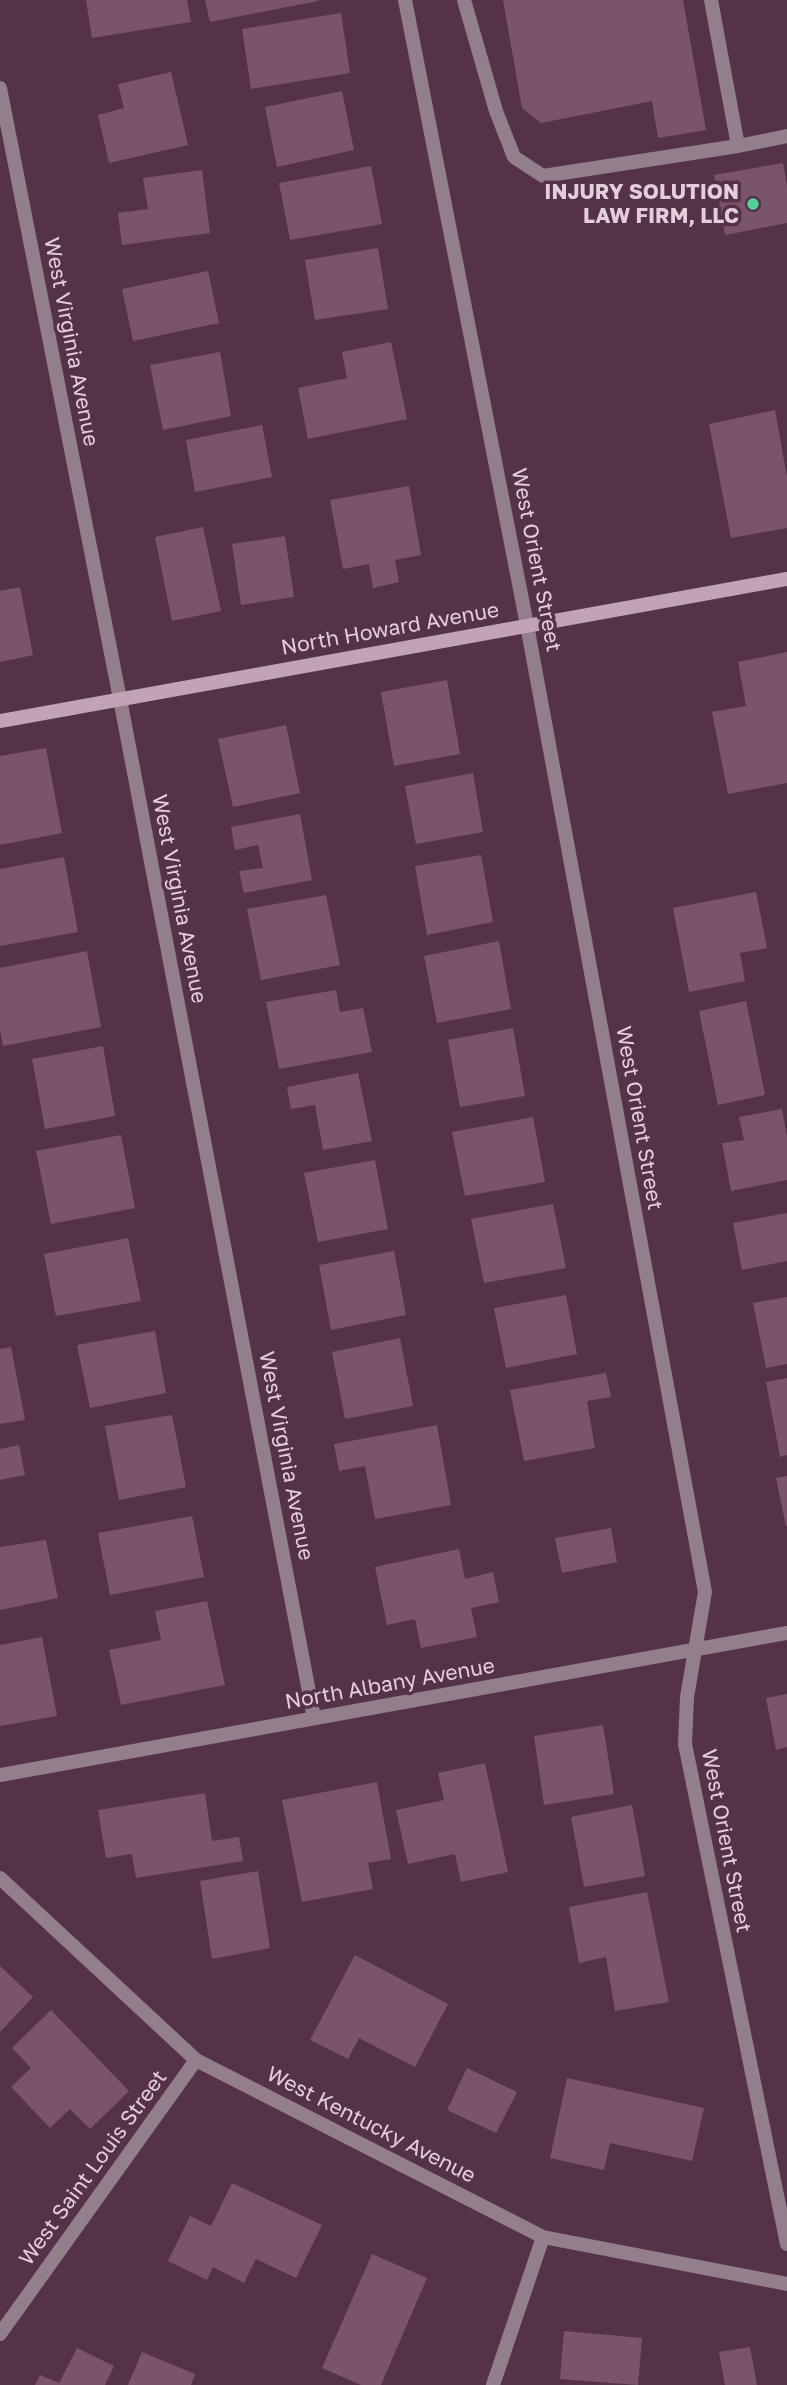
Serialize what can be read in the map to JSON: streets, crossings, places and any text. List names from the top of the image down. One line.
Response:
{"streets":{"street":["West Virginia Avenue","West Orient Street","North Howard Avenue","North Albany Avenue","West Kentucky Avenue","West Saint Louis Street"]},"crossings":[["West Virginia Avenue","North Howard Avenue"],["West Virginia Avenue","North Albany Avenue"],["West Orient Street","North Howard Avenue"],["West Orient Street","North Albany Avenue"],["West Kentucky Avenue","West Saint Louis Street"]],"places":["INJURY SOLUTION LAW FIRM, LLC"]}
